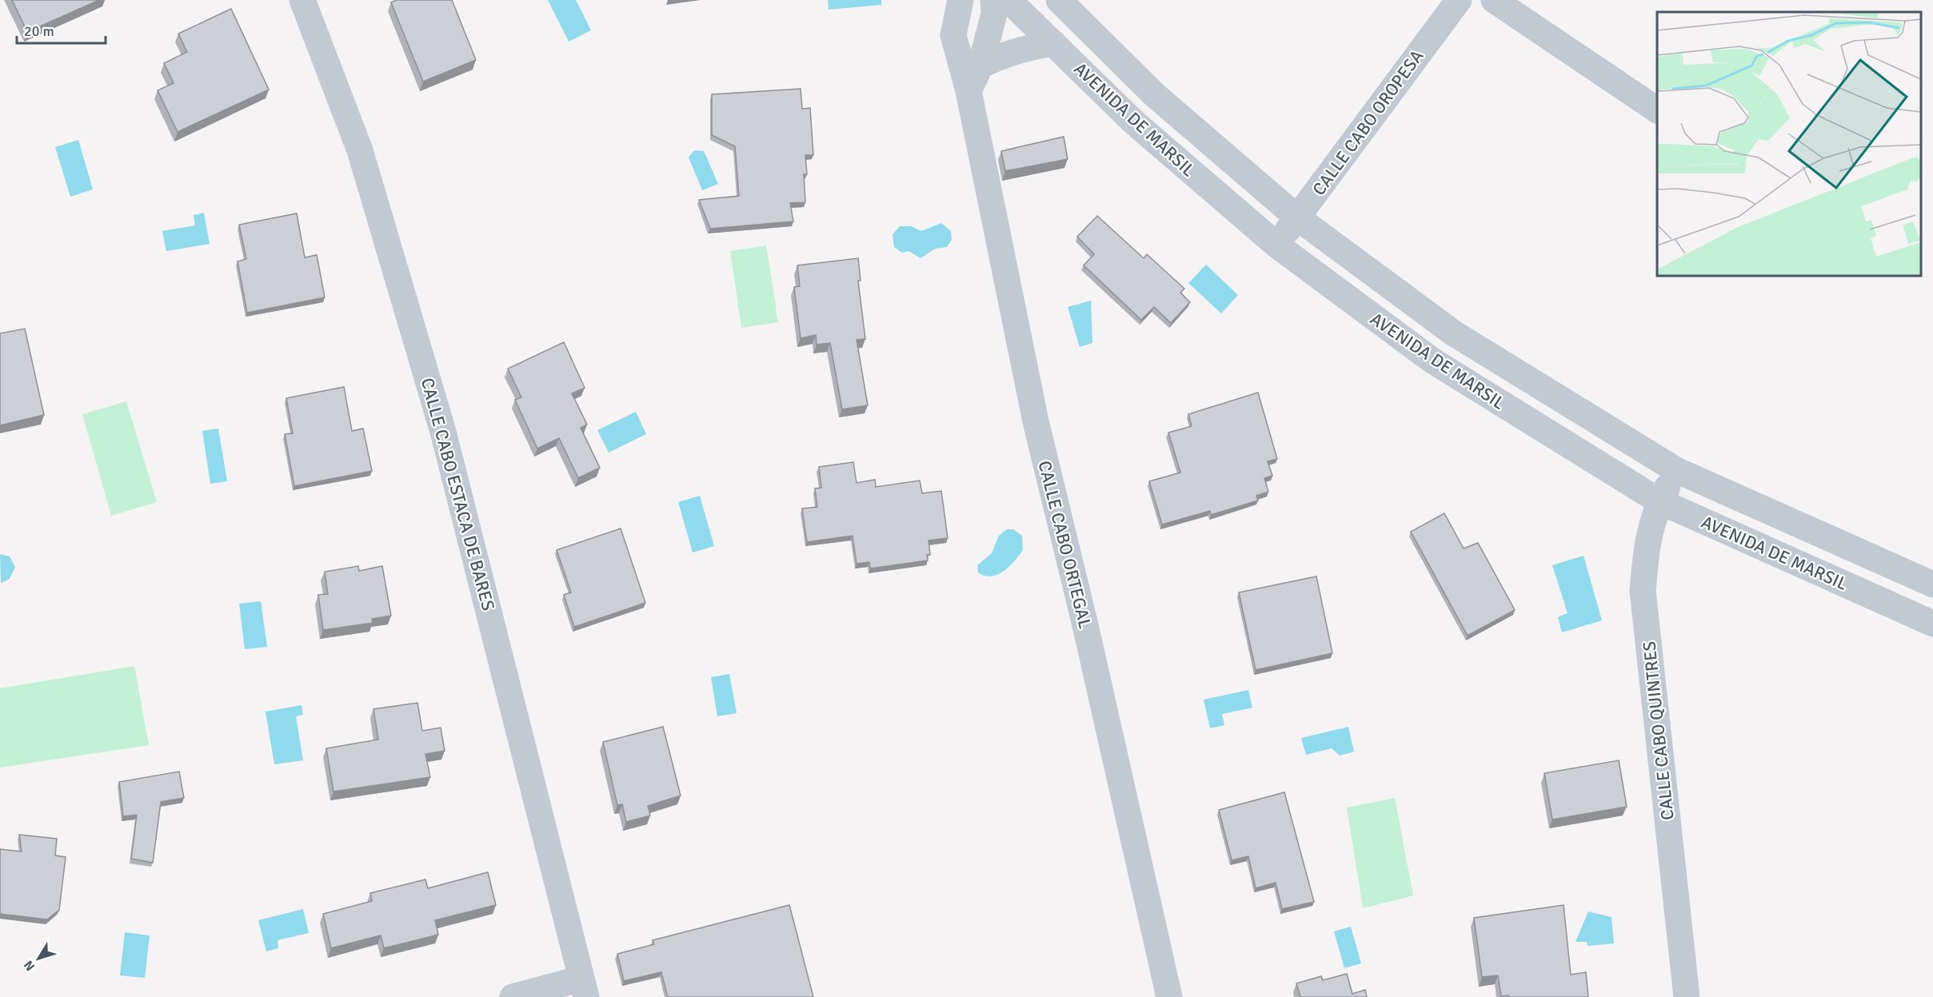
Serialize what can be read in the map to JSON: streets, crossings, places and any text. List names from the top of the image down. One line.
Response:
{"streets":{"street":["AVENIDA DE MARSIL","CALLE CABO OROPESA","CALLE CABO ESTACA DE BARES","CALLE CABO ORTEGAL","CALLE CABO QUINTRES"]},"crossings":[["AVENIDA DE MARSIL","CALLE CABO OROPESA"],["AVENIDA DE MARSIL","CALLE CABO QUINTRES"]],"scale_bar":"20 m","north":"bottom left"}
